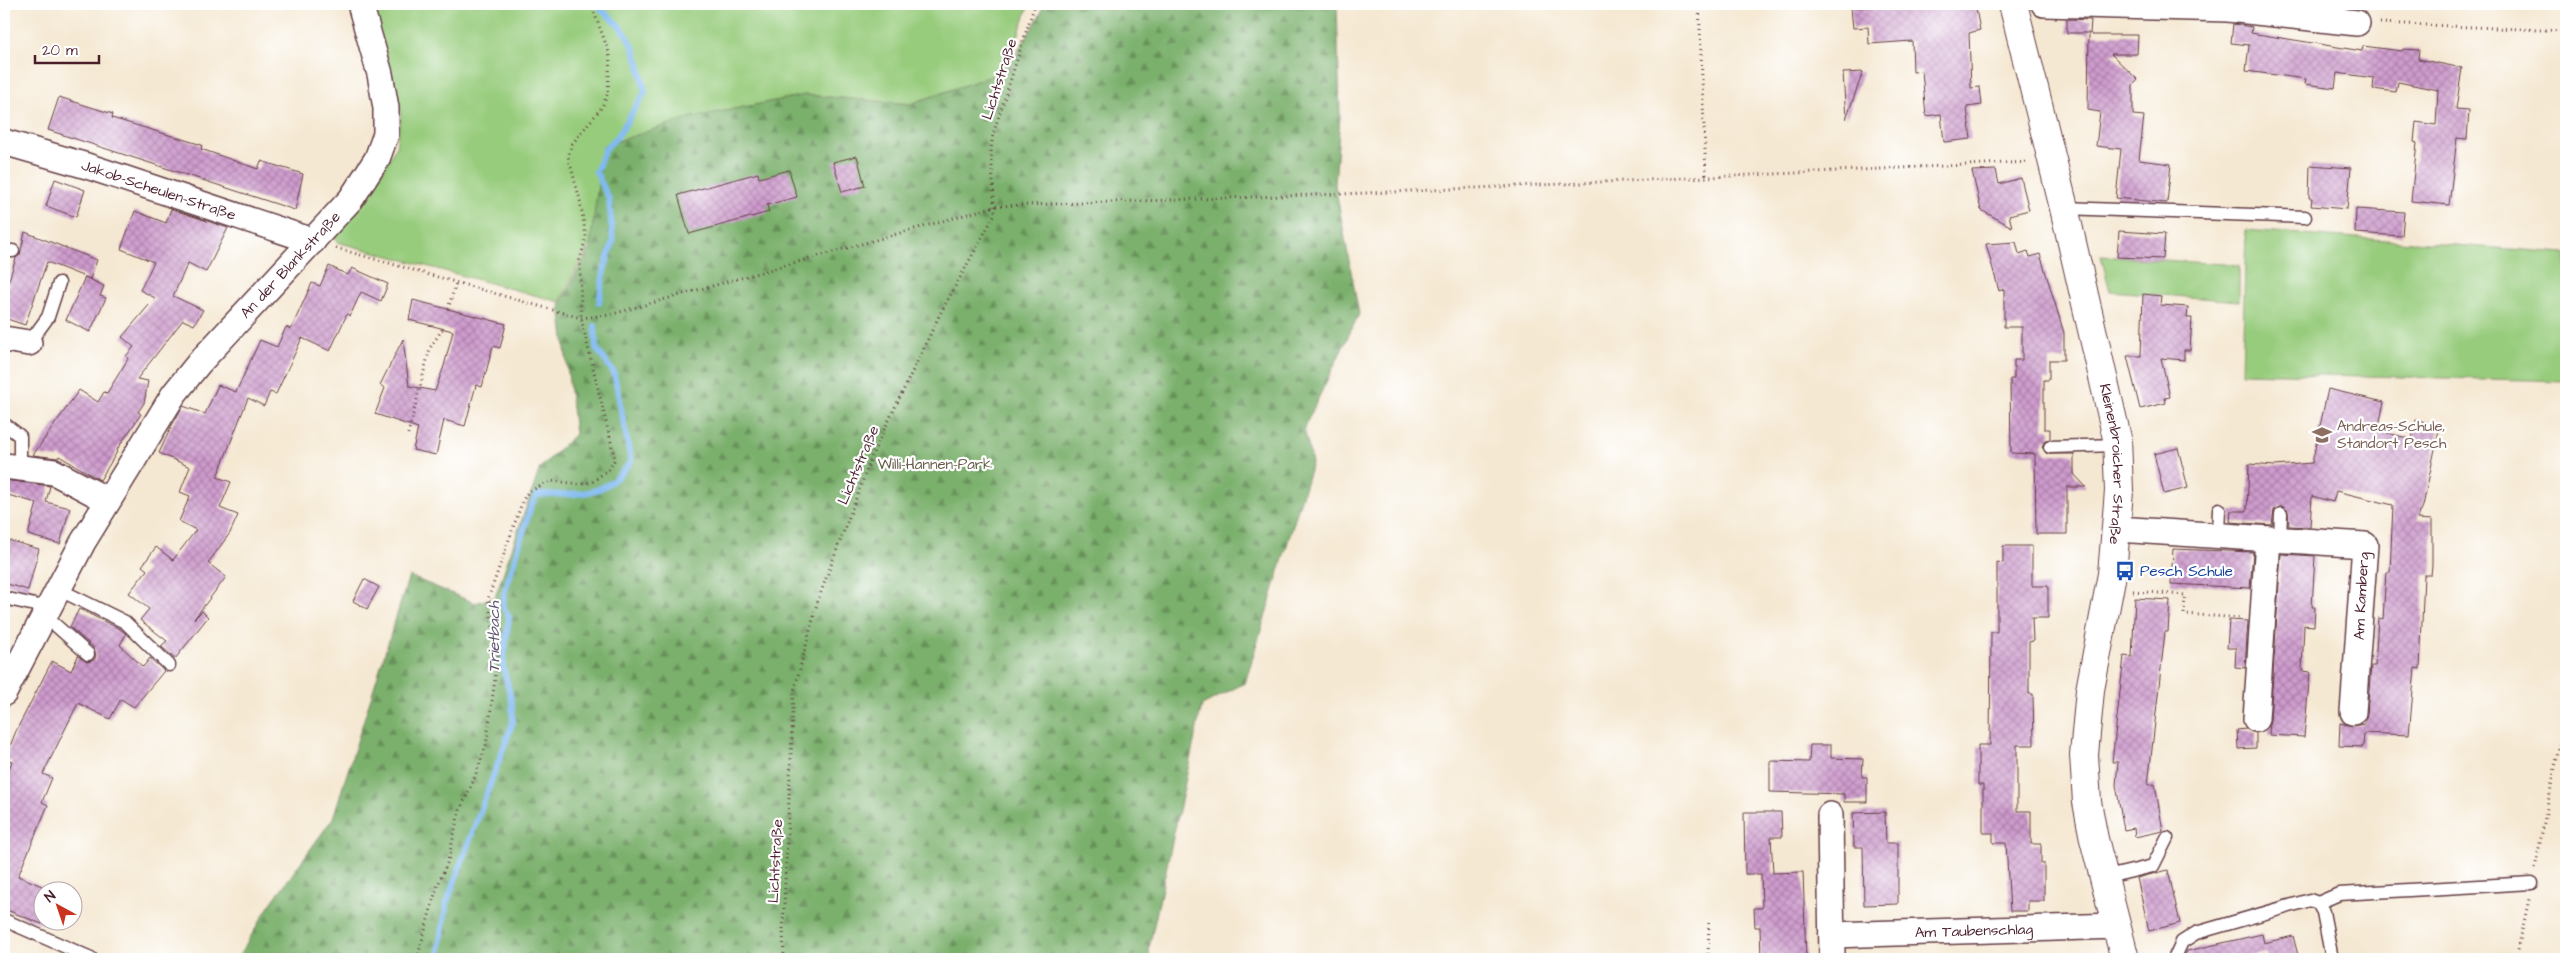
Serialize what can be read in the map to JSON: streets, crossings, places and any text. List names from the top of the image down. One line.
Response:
{"streets":{"street":["Jakob-Scheulen-Straße","An der Blankstraße","Kleinenbroicher Straße","Am Kamberg","Am Taubenschlag"],"path":["Lichtstraße"]},"crossings":[["Jakob-Scheulen-Straße","An der Blankstraße"],["Kleinenbroicher Straße","Am Kamberg"],["Kleinenbroicher Straße","Am Taubenschlag"]],"water":["Trietbach"],"parks":["Willi-Hannen-Park"],"places":{"school or university":["Andreas-Schule, Standort Pesch"],"bus stop":["Pesch Schule"]},"scale_bar":"20 m","north":"top left"}
